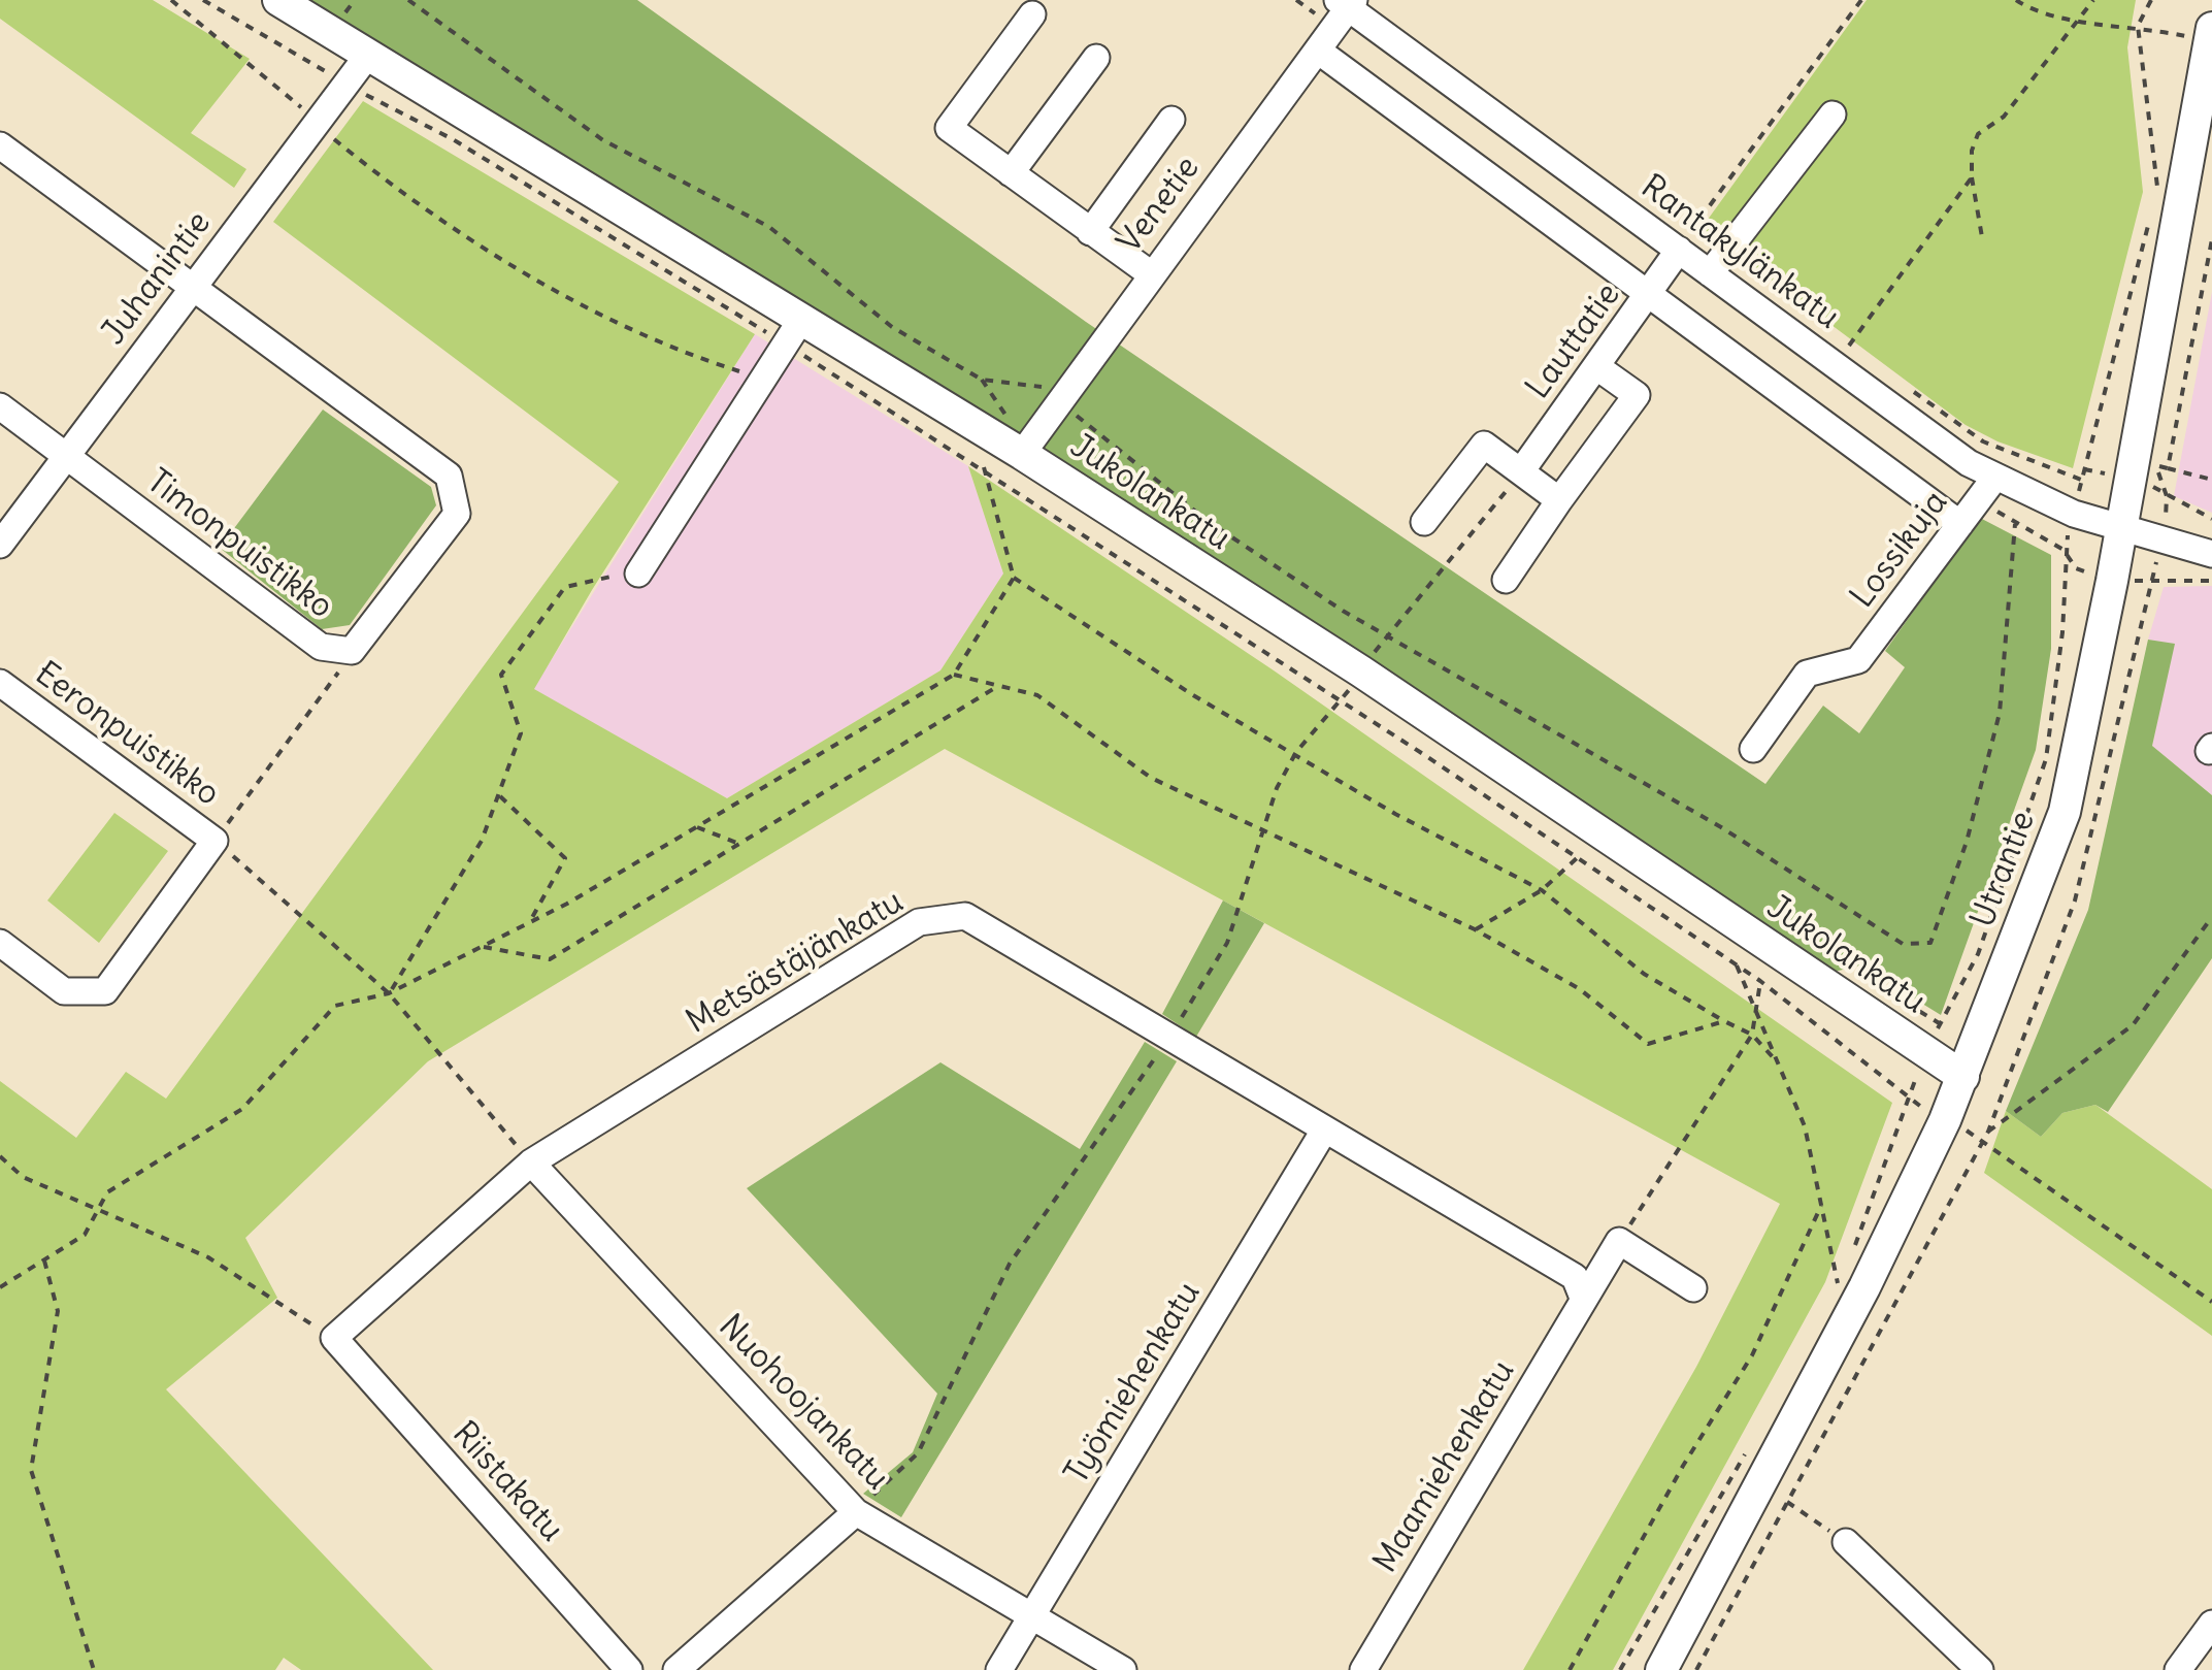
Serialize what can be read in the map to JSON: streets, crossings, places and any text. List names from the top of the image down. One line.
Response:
{"streets":{"main road":["Jukolankatu","Utrantie"],"street":["Venetie","Rantakylänkatu","Juhanintie","Lauttatie","Timonpuistikko","Lossikuja","Eeronpuistikko","Metsästäjänkatu","Työmiehenkatu","Nuohoojankatu","Maamiehenkatu","Riistakatu"]},"crossings":[["Venetie","Rantakylänkatu"],["Venetie","Jukolankatu"],["Rantakylänkatu","Lauttatie"],["Rantakylänkatu","Lossikuja"],["Rantakylänkatu","Utrantie"],["Juhanintie","Jukolankatu"],["Juhanintie","Timonpuistikko"],["Jukolankatu","Utrantie"],["Metsästäjänkatu","Työmiehenkatu"],["Metsästäjänkatu","Nuohoojankatu"],["Metsästäjänkatu","Maamiehenkatu"],["Metsästäjänkatu","Riistakatu"],["Työmiehenkatu","Nuohoojankatu"]]}
